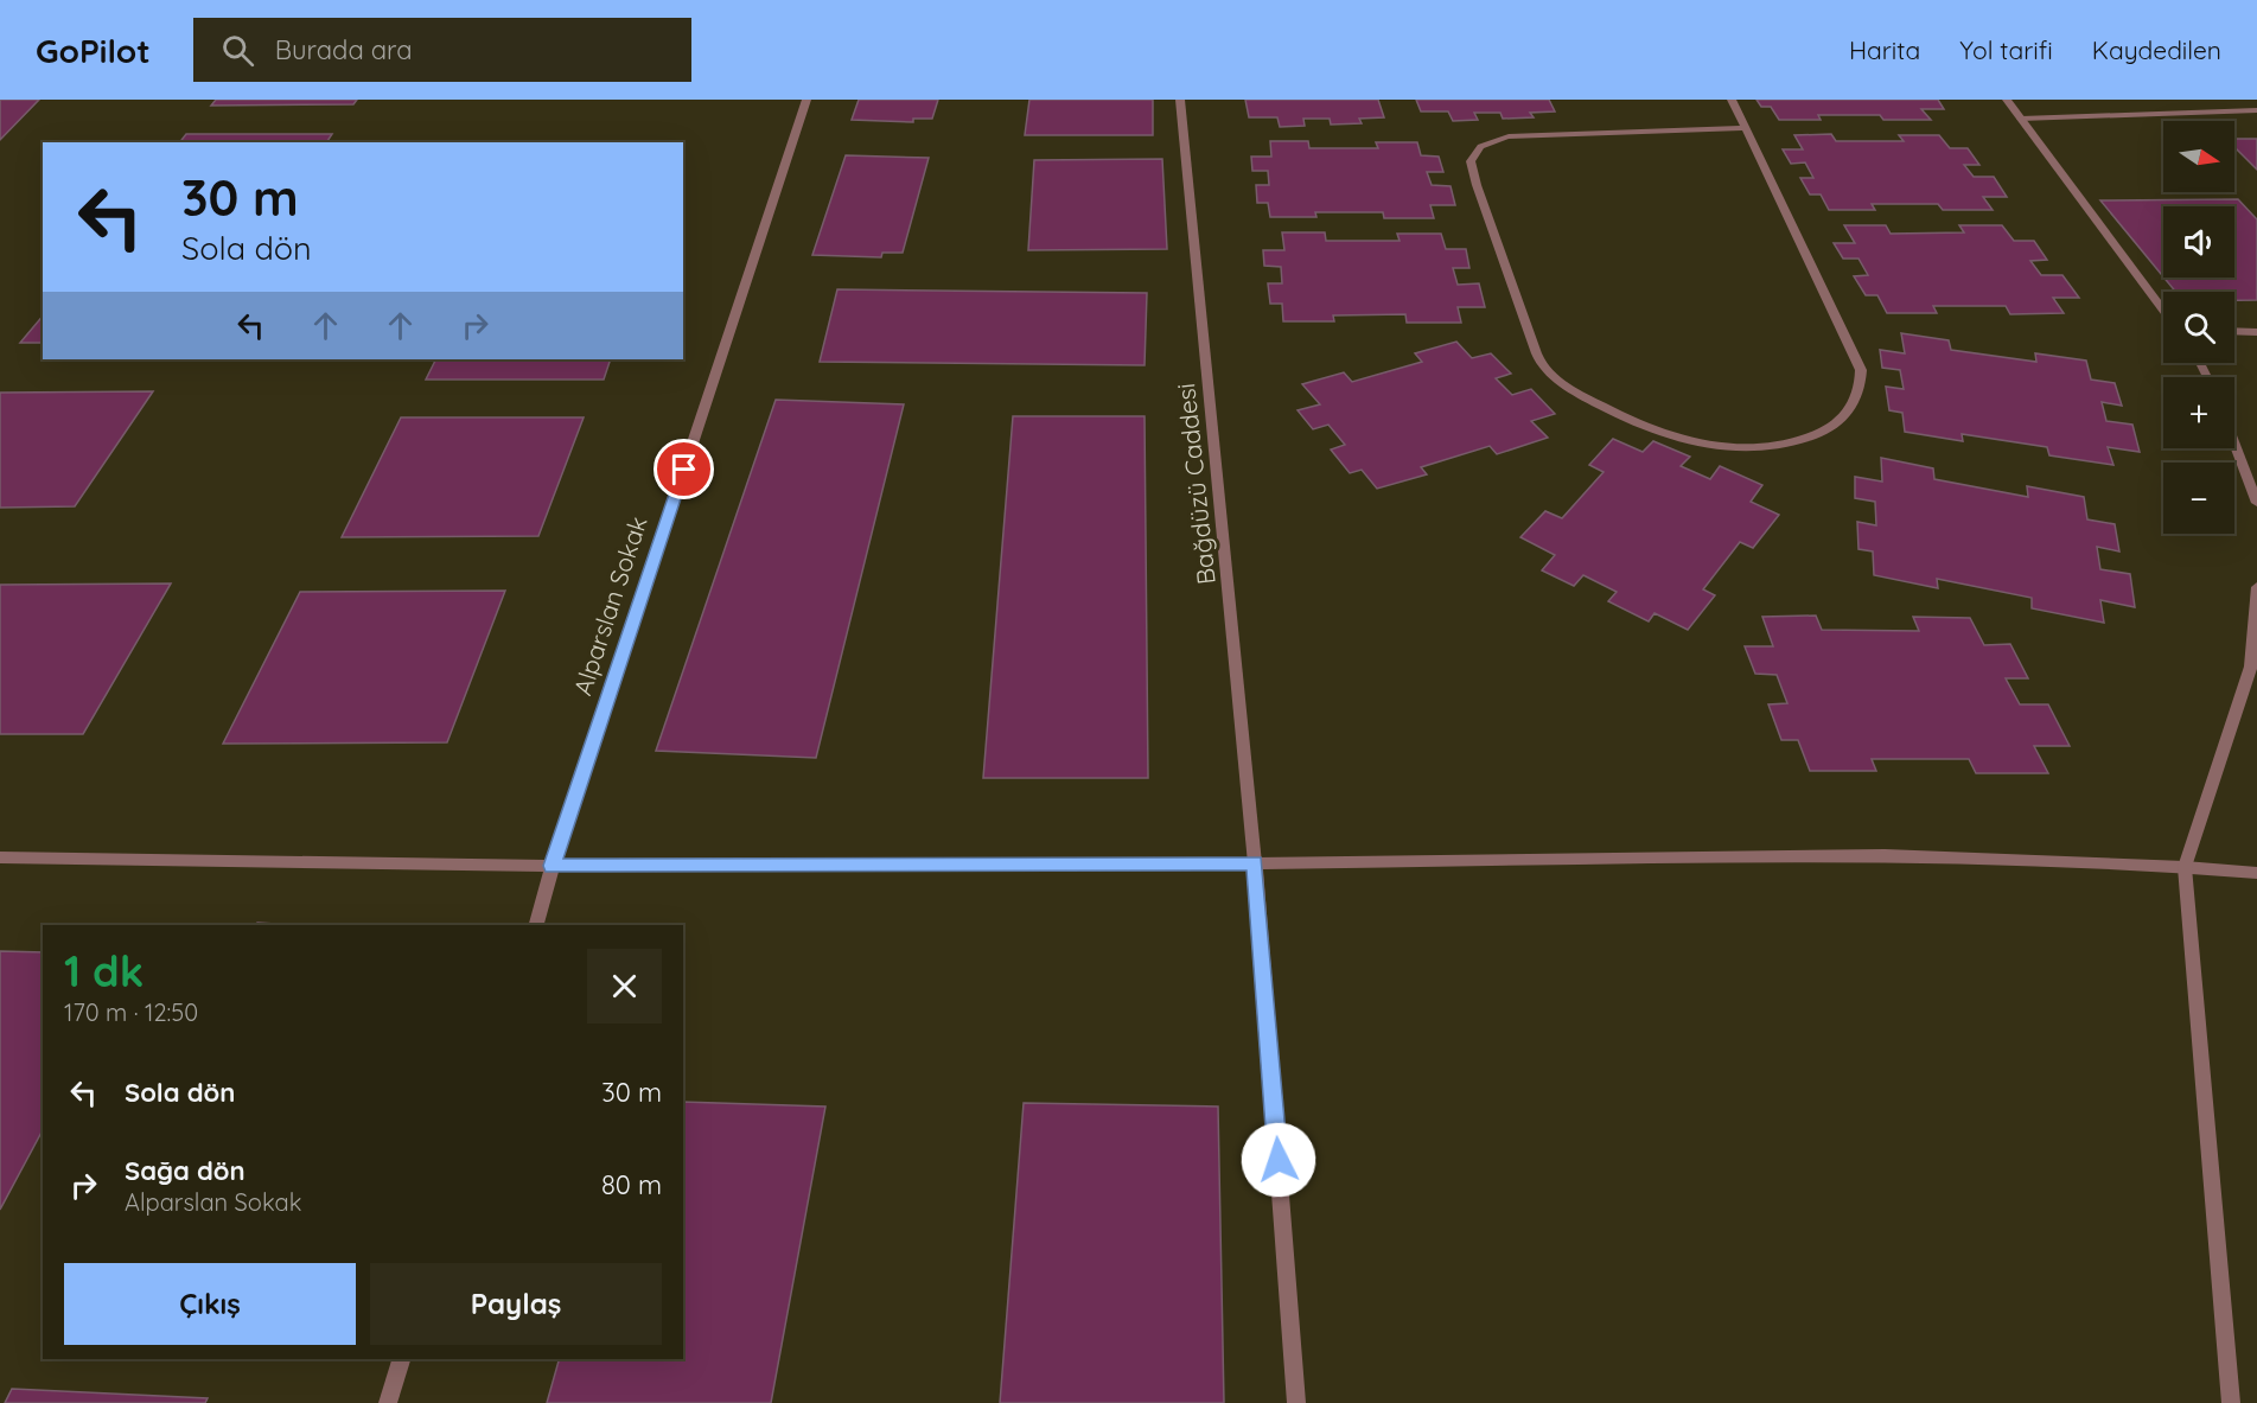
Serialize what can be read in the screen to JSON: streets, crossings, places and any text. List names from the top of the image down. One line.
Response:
{"streets":{"street":["Bağdüzü Caddesi","Alparslan Sokak"]},"north":"right","page":{"header":"GoPilot","search":"Burada ara","nav":["Harita","Yol tarifi","Kaydedilen"],"map_buttons":["+","−"],"turn":["30 m","Sola dön"],"heading":["1 dk","170 m · 12:50"],"list":[{"name":"Sola dön","value":"30 m"},{"name":"Sağa dön","note":"Alparslan Sokak","value":"80 m"}],"buttons":["Çıkış","Paylaş"]}}
